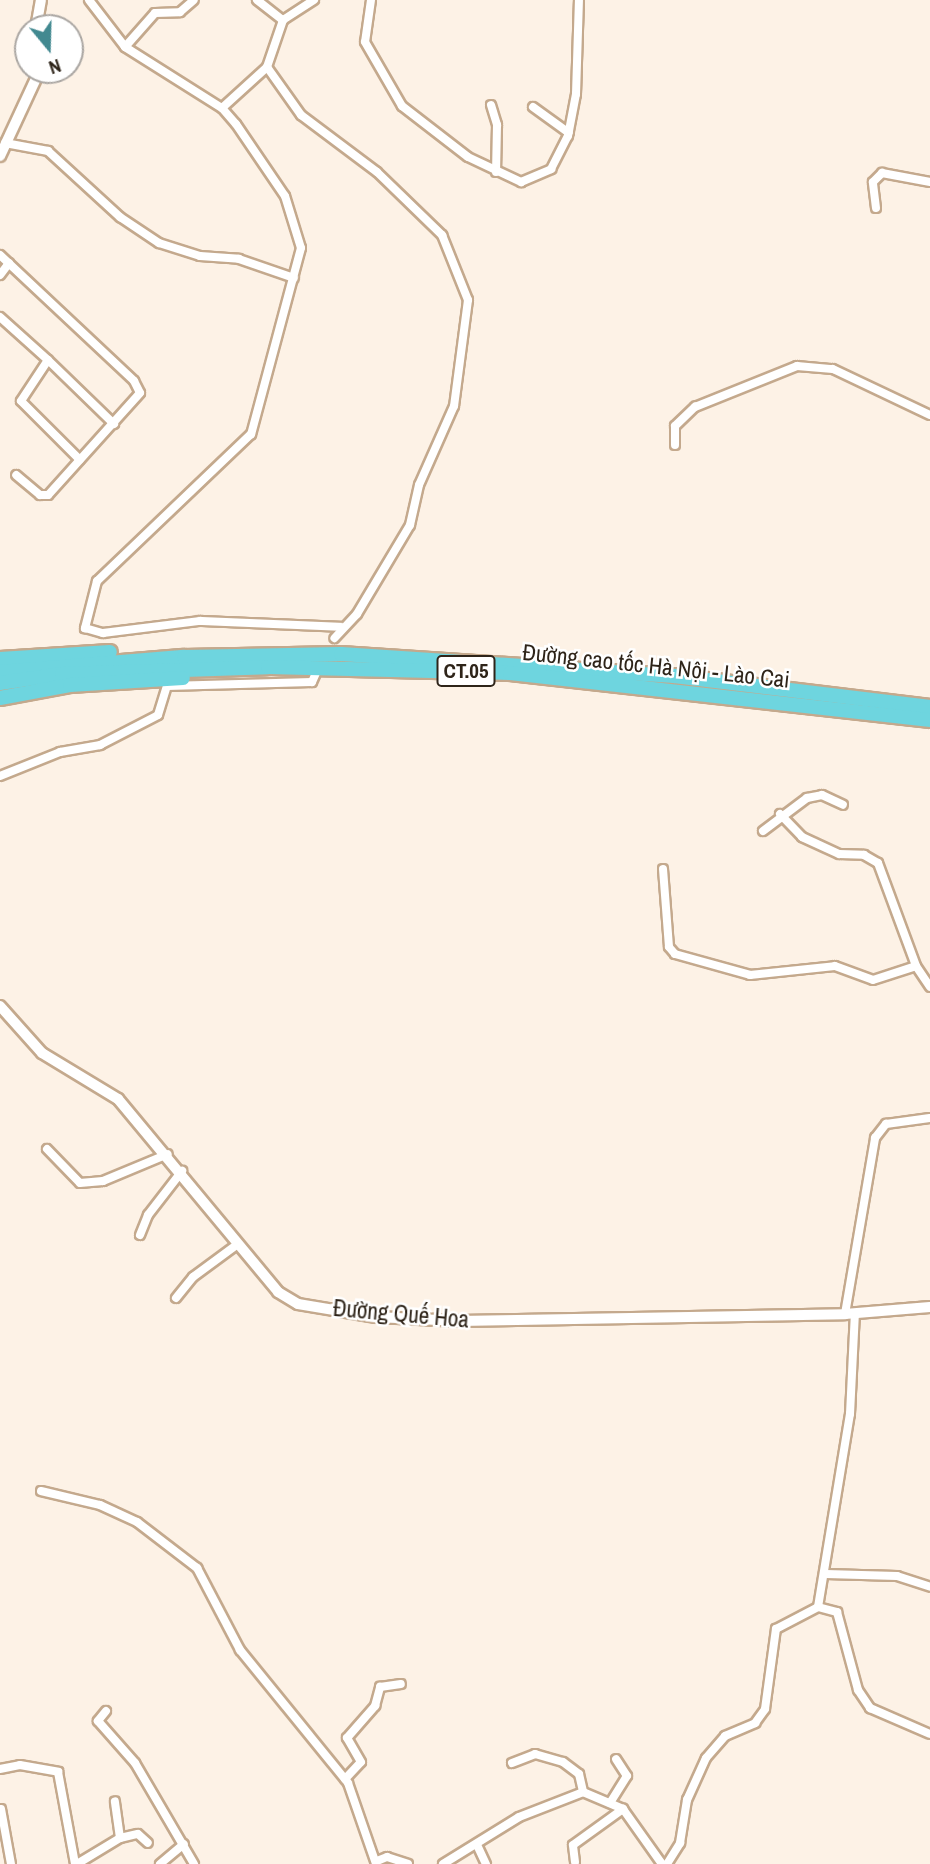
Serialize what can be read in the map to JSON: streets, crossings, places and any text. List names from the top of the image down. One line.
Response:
{"streets":{"highway":["Đường cao tốc Hà Nội - Lào Cai","CT.05"],"street":["Đường Quế Hoa"]},"north":"bottom"}
